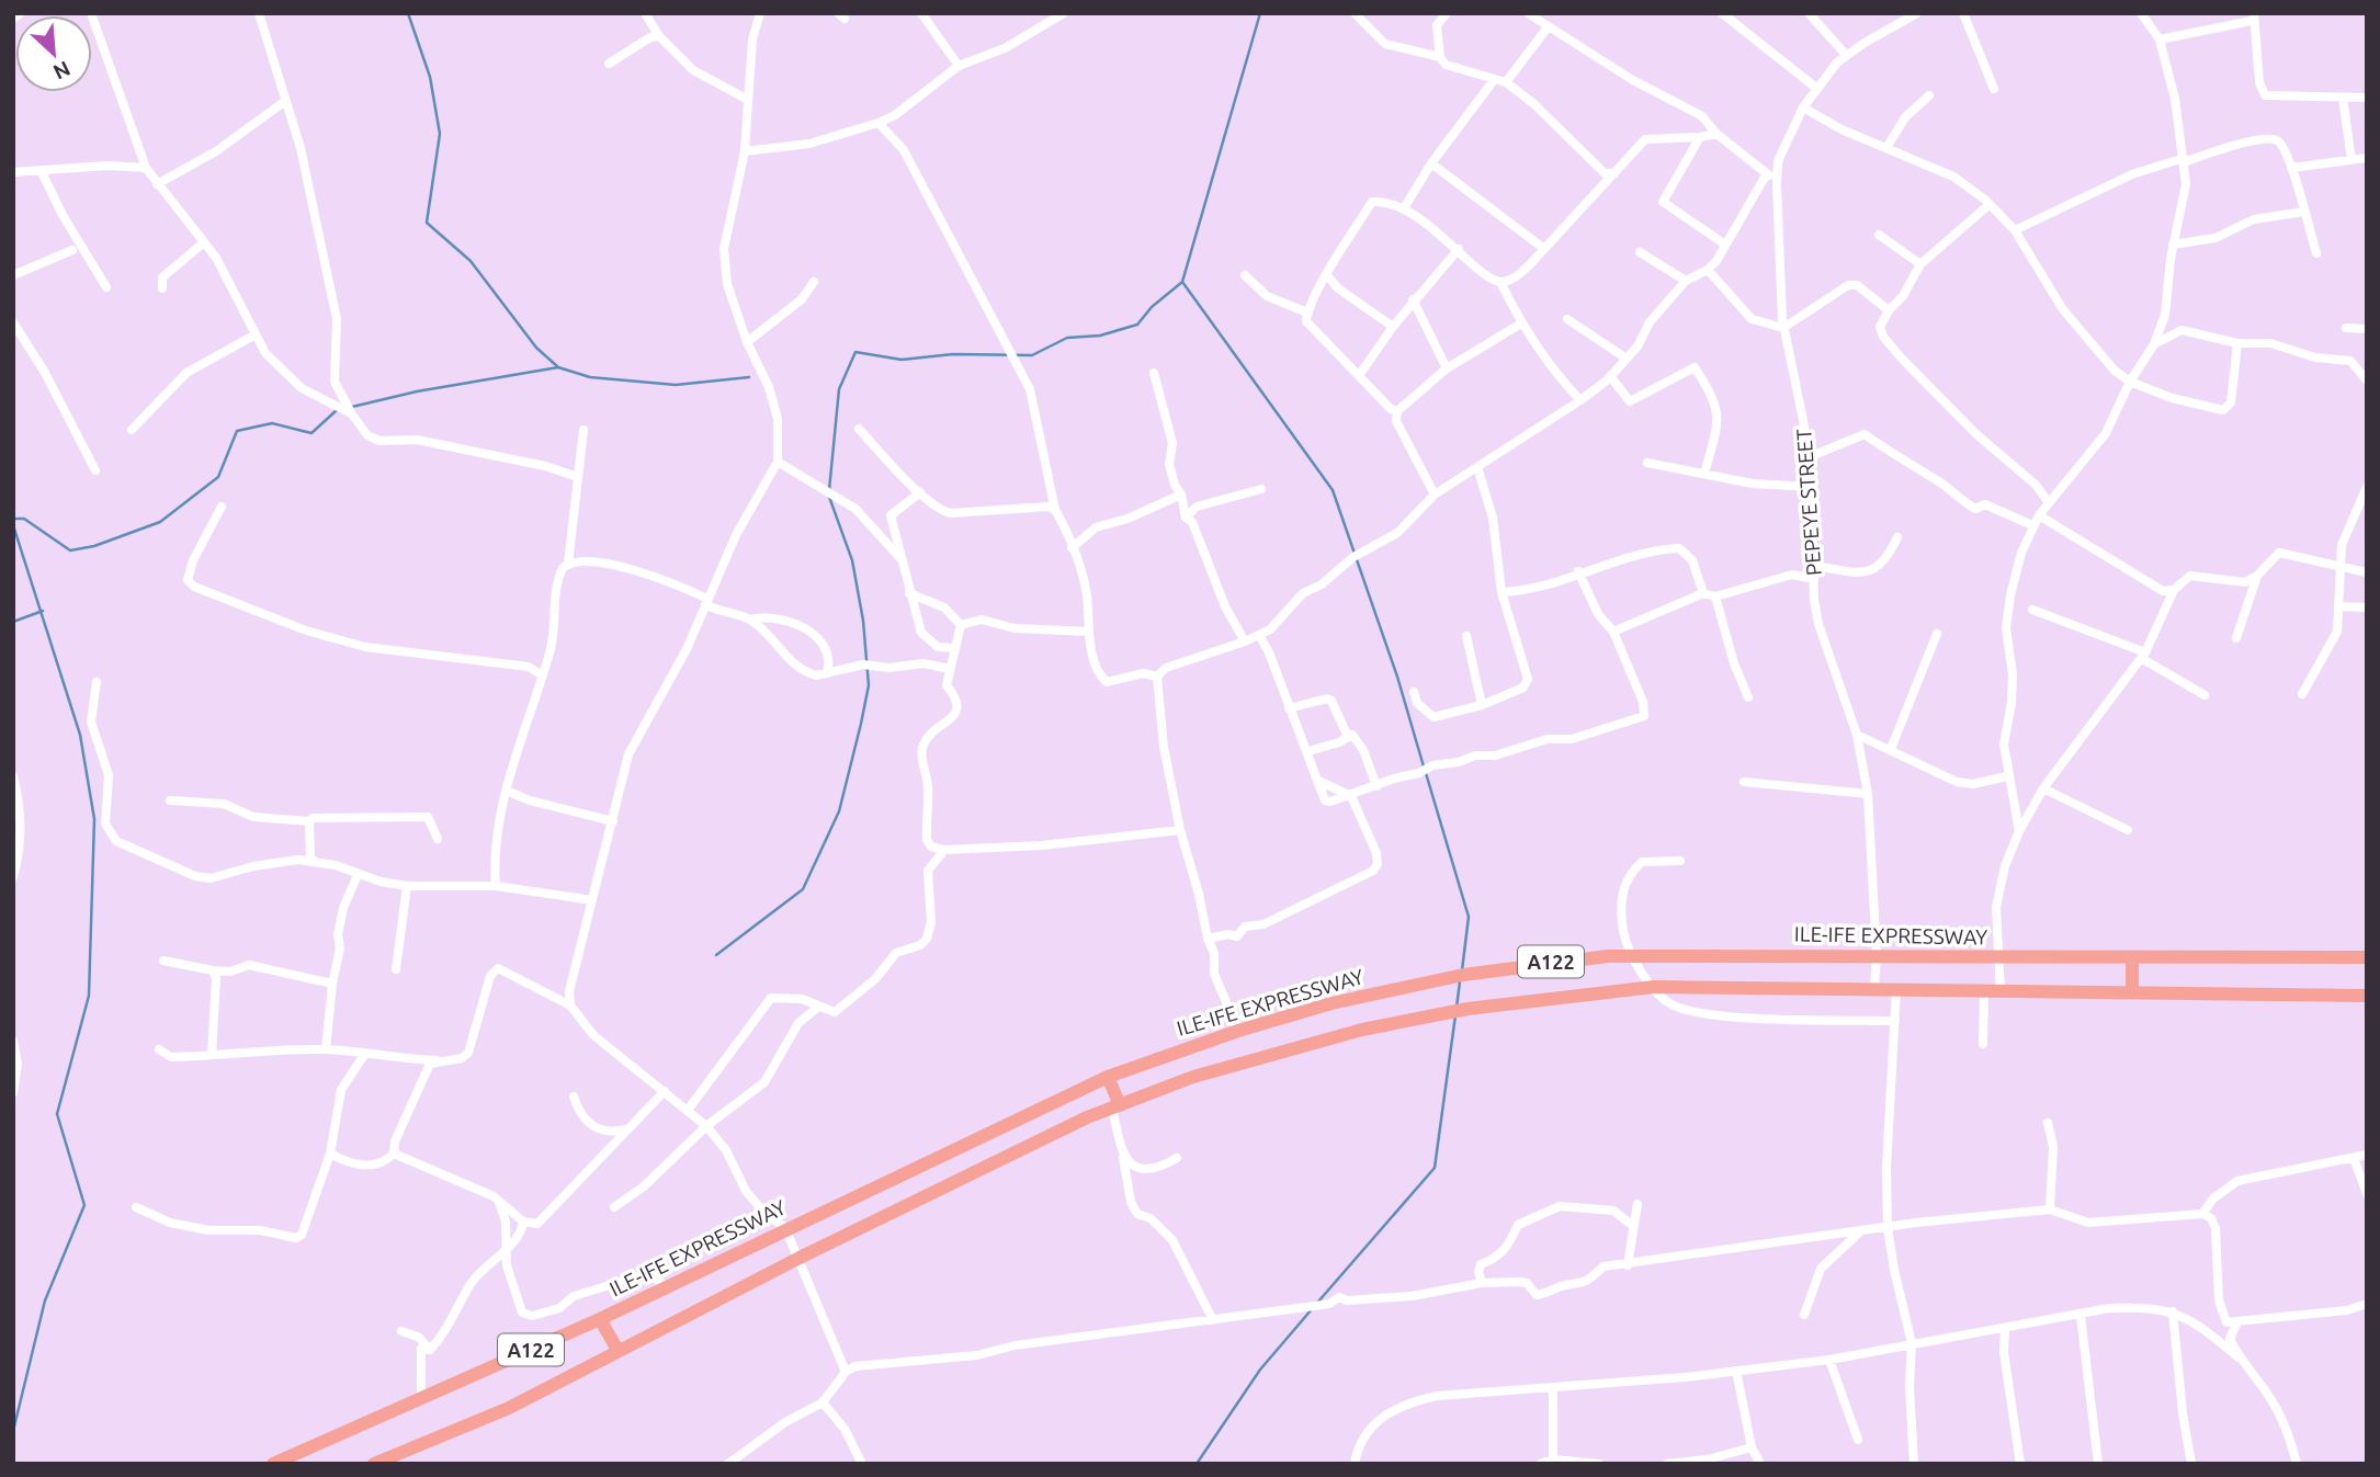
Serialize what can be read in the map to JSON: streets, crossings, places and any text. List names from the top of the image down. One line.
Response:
{"streets":{"highway":["ILE-IFE EXPRESSWAY","A122"],"street":["PEPEYE STREET"]},"crossings":[["PEPEYE STREET","ILE-IFE EXPRESSWAY"],["PEPEYE STREET","A122"]],"north":"bottom right"}
